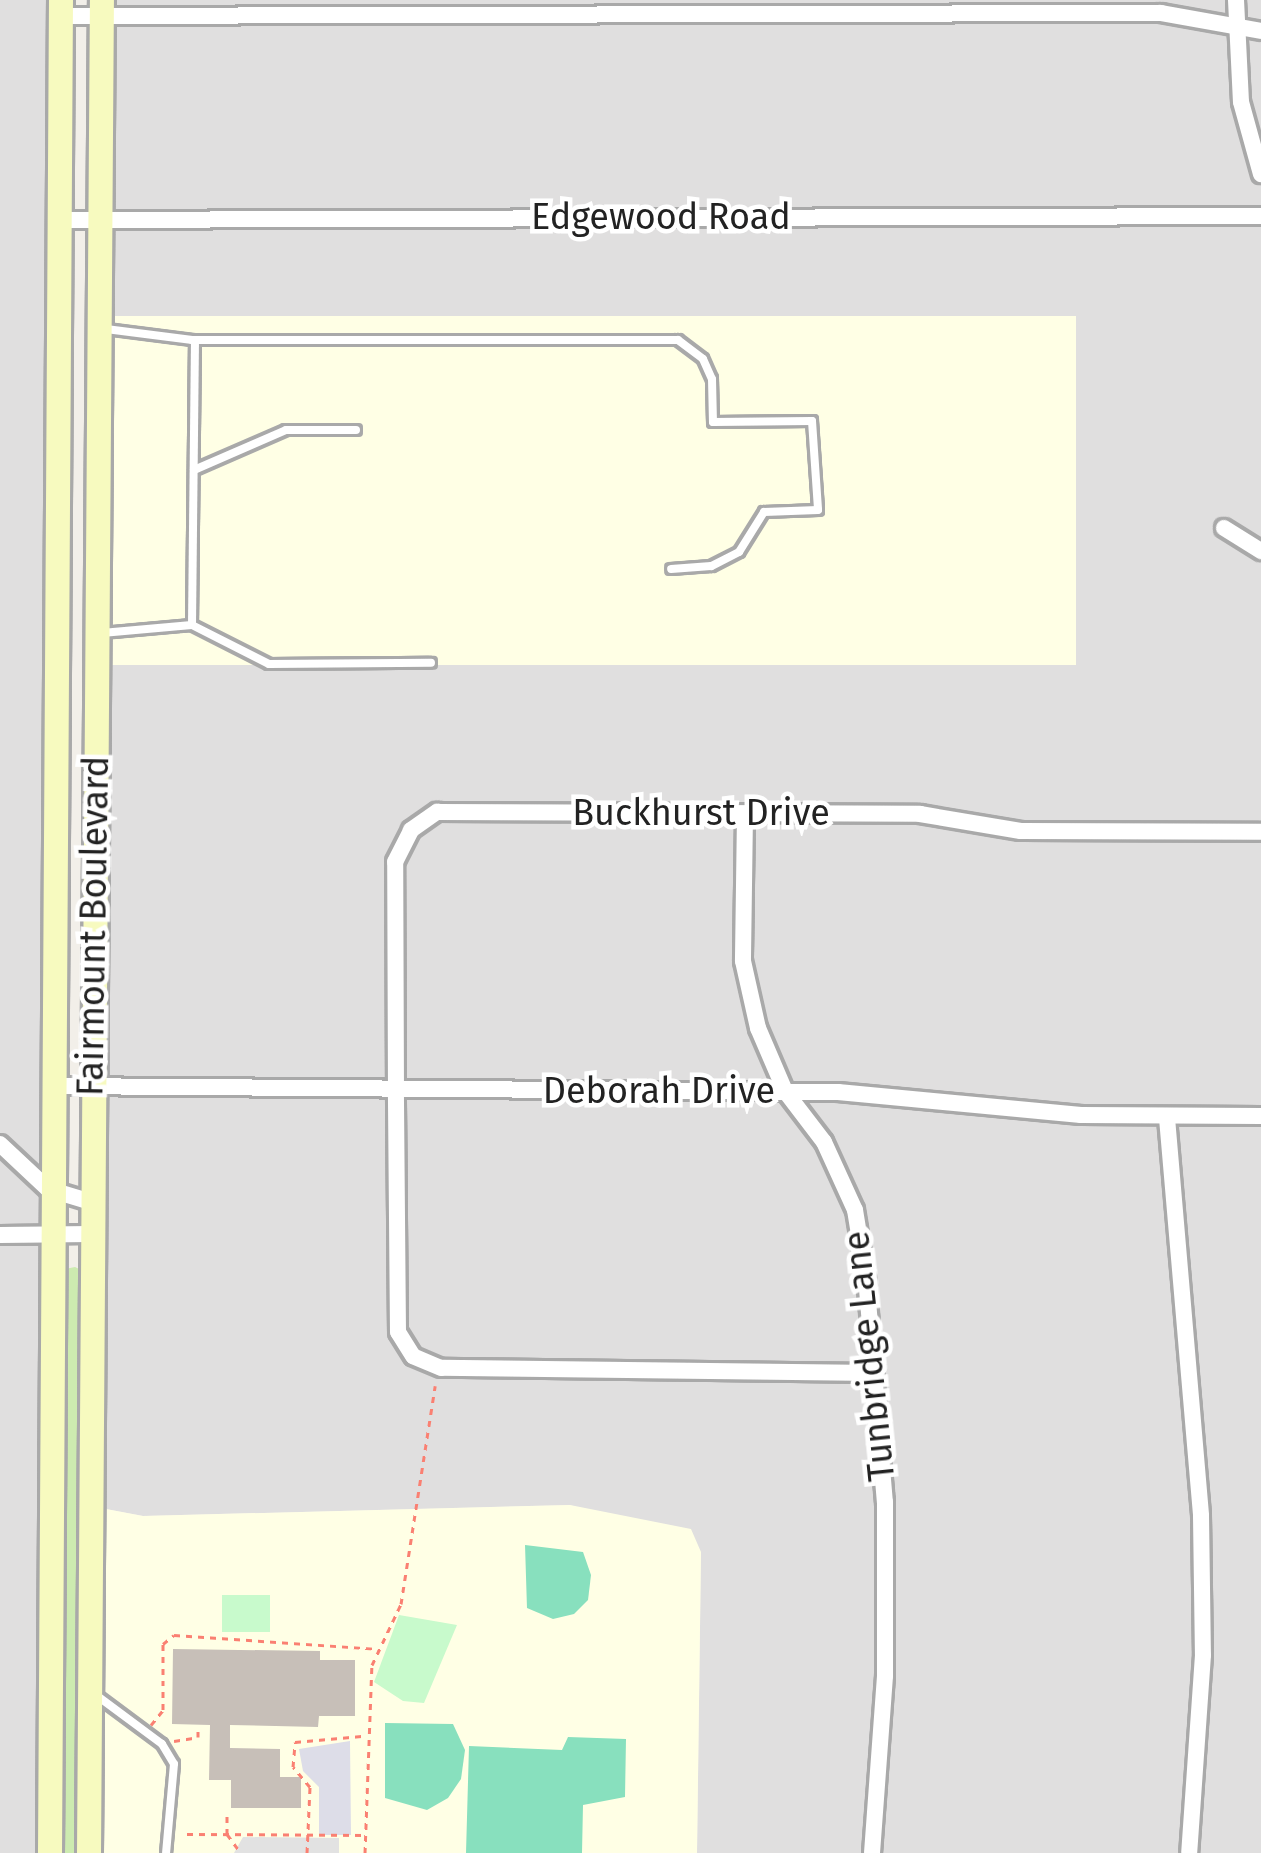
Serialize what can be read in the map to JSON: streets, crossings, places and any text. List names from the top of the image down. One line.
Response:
{"streets":{"main road":["Fairmount Boulevard"],"street":["Edgewood Road","Buckhurst Drive","Deborah Drive","Tunbridge Lane"]},"crossings":[["Edgewood Road","Fairmount Boulevard"],["Buckhurst Drive","Deborah Drive"],["Buckhurst Drive","Tunbridge Lane"],["Fairmount Boulevard","Deborah Drive"],["Deborah Drive","Tunbridge Lane"]]}
